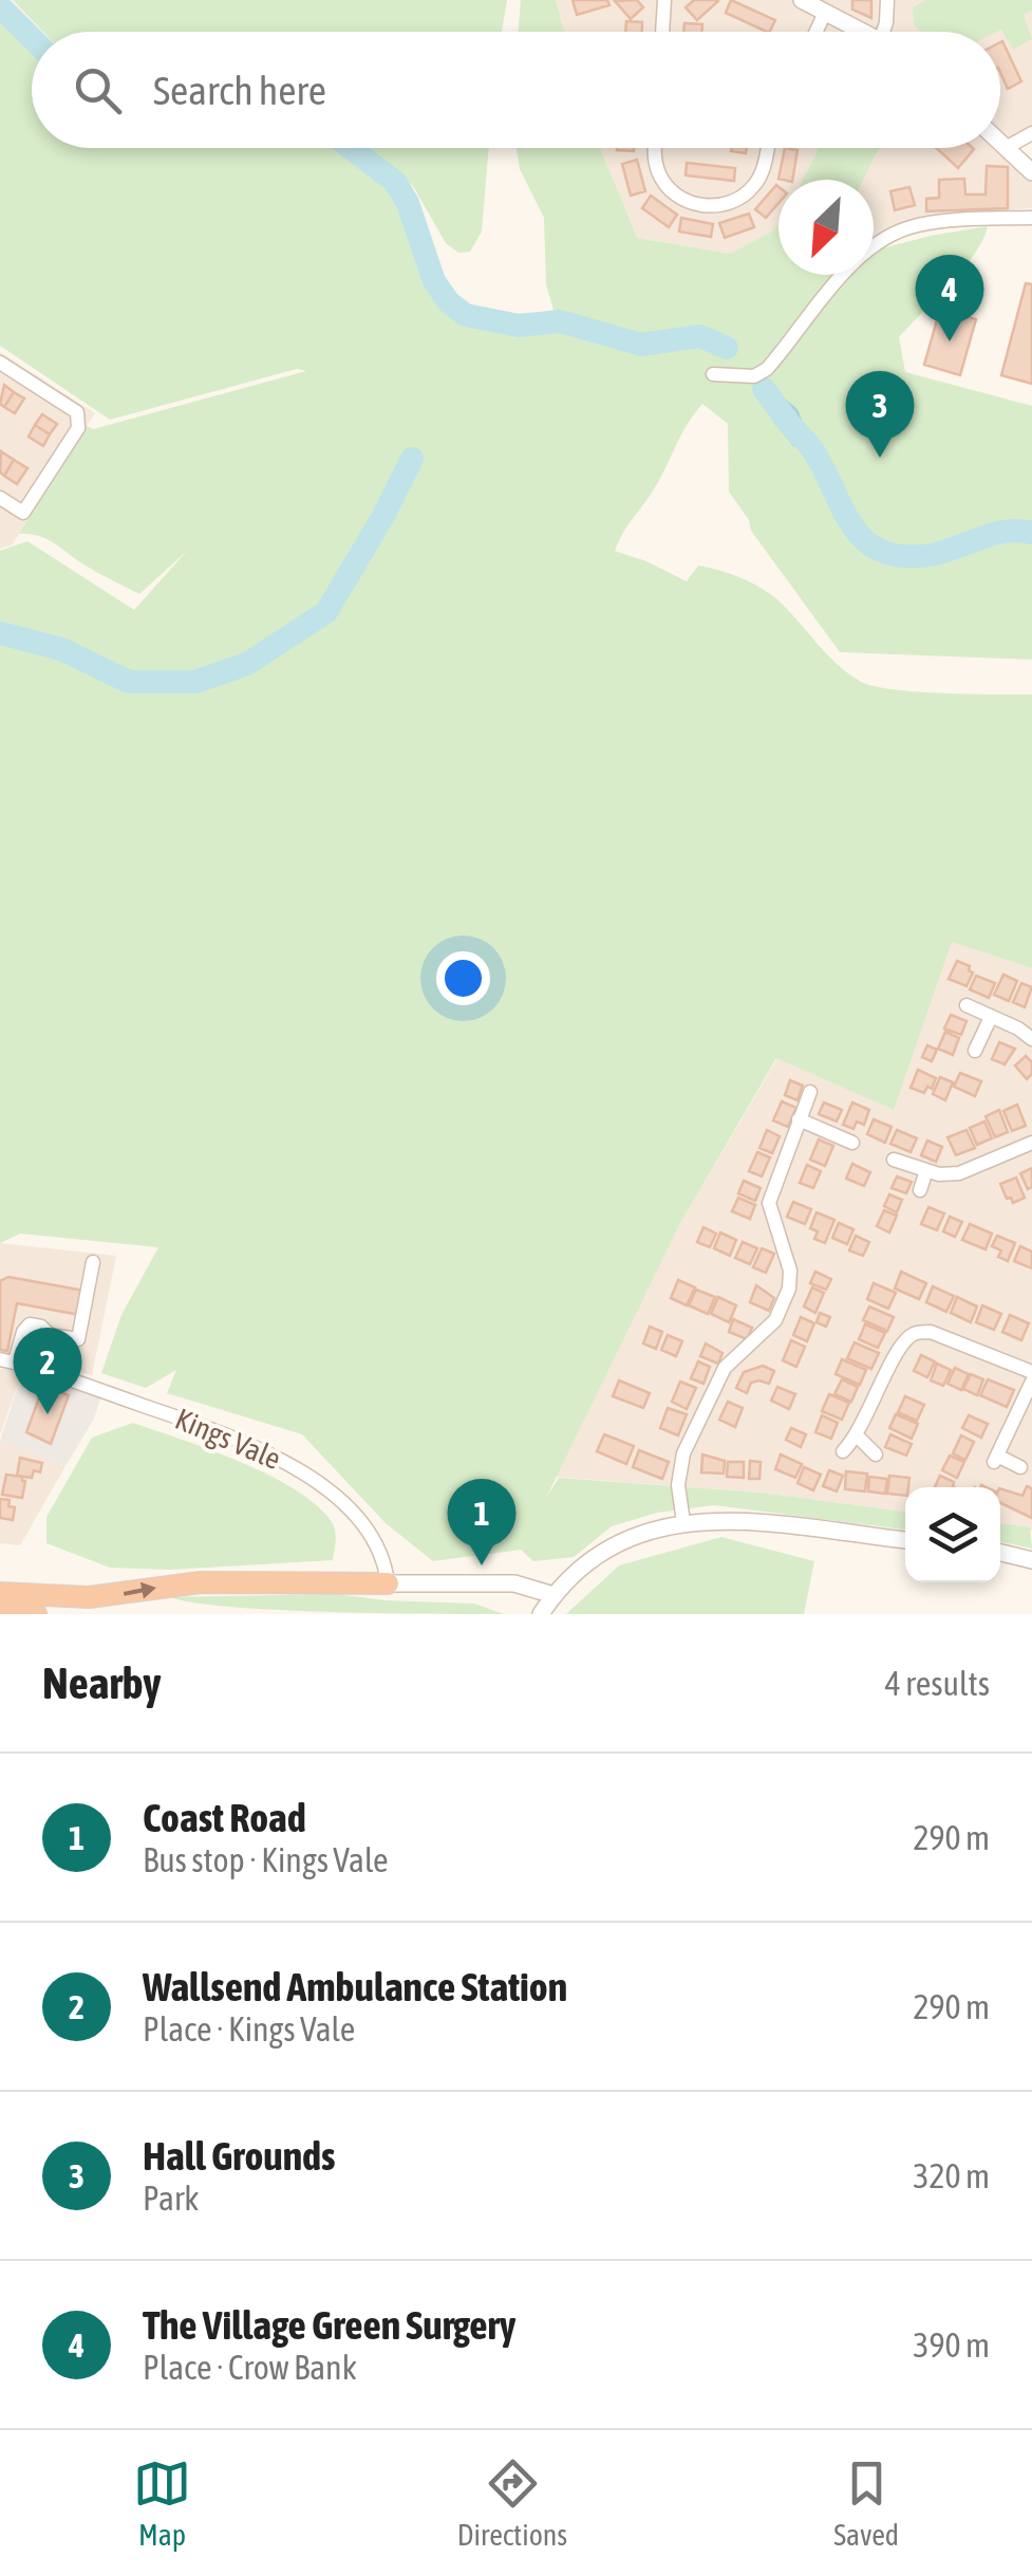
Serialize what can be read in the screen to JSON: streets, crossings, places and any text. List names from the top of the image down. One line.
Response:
{"streets":{"street":["Kings Vale"]},"north":"bottom left","page":{"search":"Search here","pins":["4","3","2","1"],"heading":["Nearby","4 results"],"list":[{"mark":"1","name":"Coast Road","note":"Bus stop · Kings Vale","value":"290 m"},{"mark":"2","name":"Wallsend Ambulance Station","note":"Place · Kings Vale","value":"290 m"},{"mark":"3","name":"Hall Grounds","note":"Park","value":"320 m"},{"mark":"4","name":"The Village Green Surgery","note":"Place · Crow Bank","value":"390 m"}],"nav":["Map","Directions","Saved"]}}
